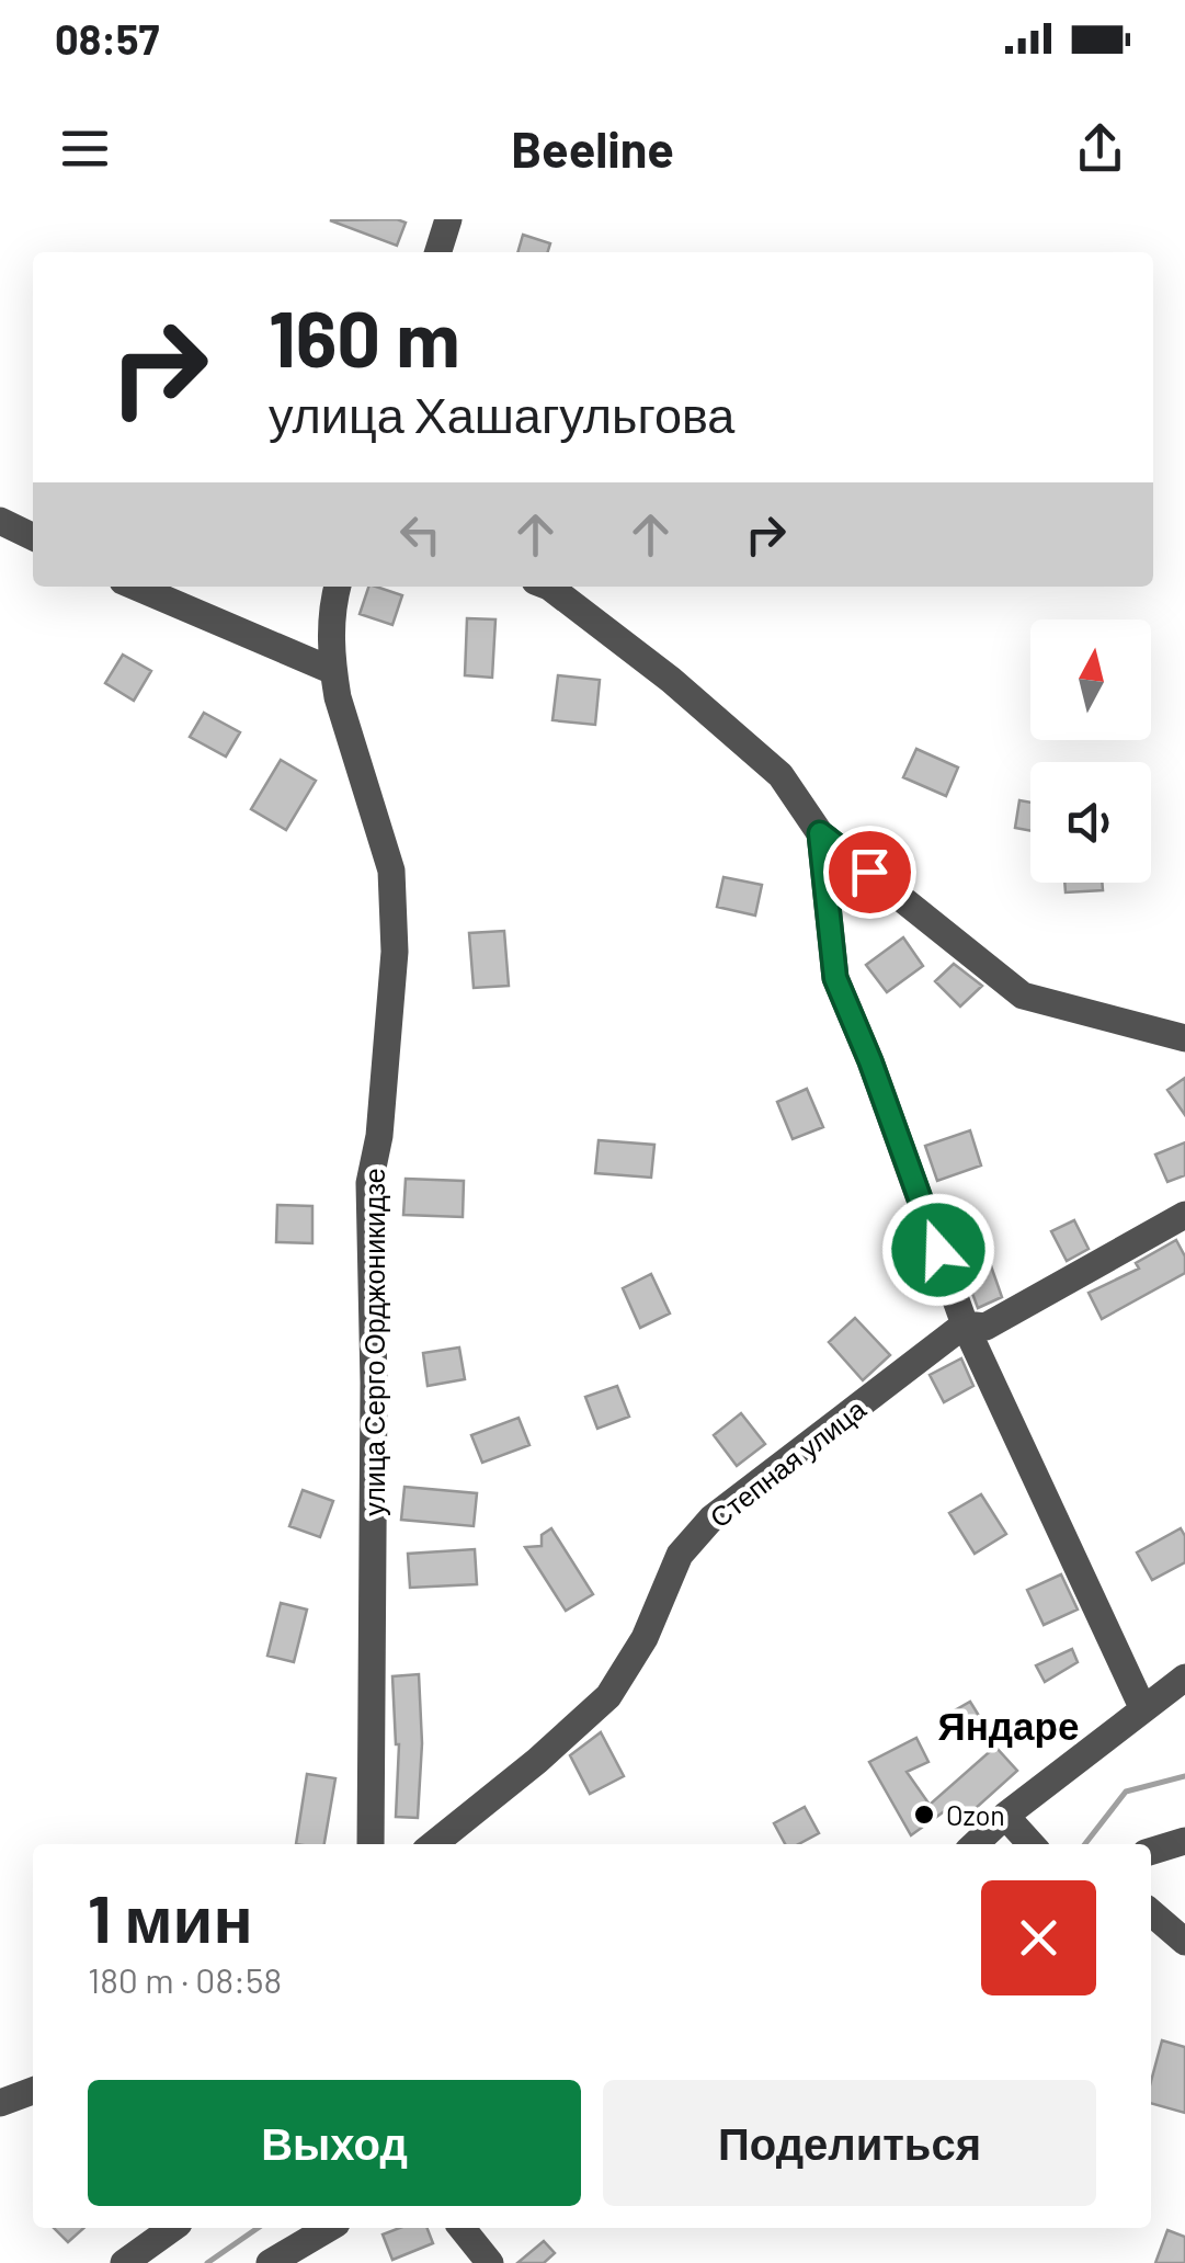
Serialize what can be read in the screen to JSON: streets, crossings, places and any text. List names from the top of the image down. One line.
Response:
{"streets":{"street":["улица Серго Орджоникидзе","Степная улица"]},"districts":["Яндаре"],"places":["Ozon"],"north":"top","page":{"status":"08:57","header":"Beeline","turn":["160 m","улица Хашагульгова"],"heading":["1 мин","180 m · 08:58"],"buttons":["Выход","Поделиться"]}}
